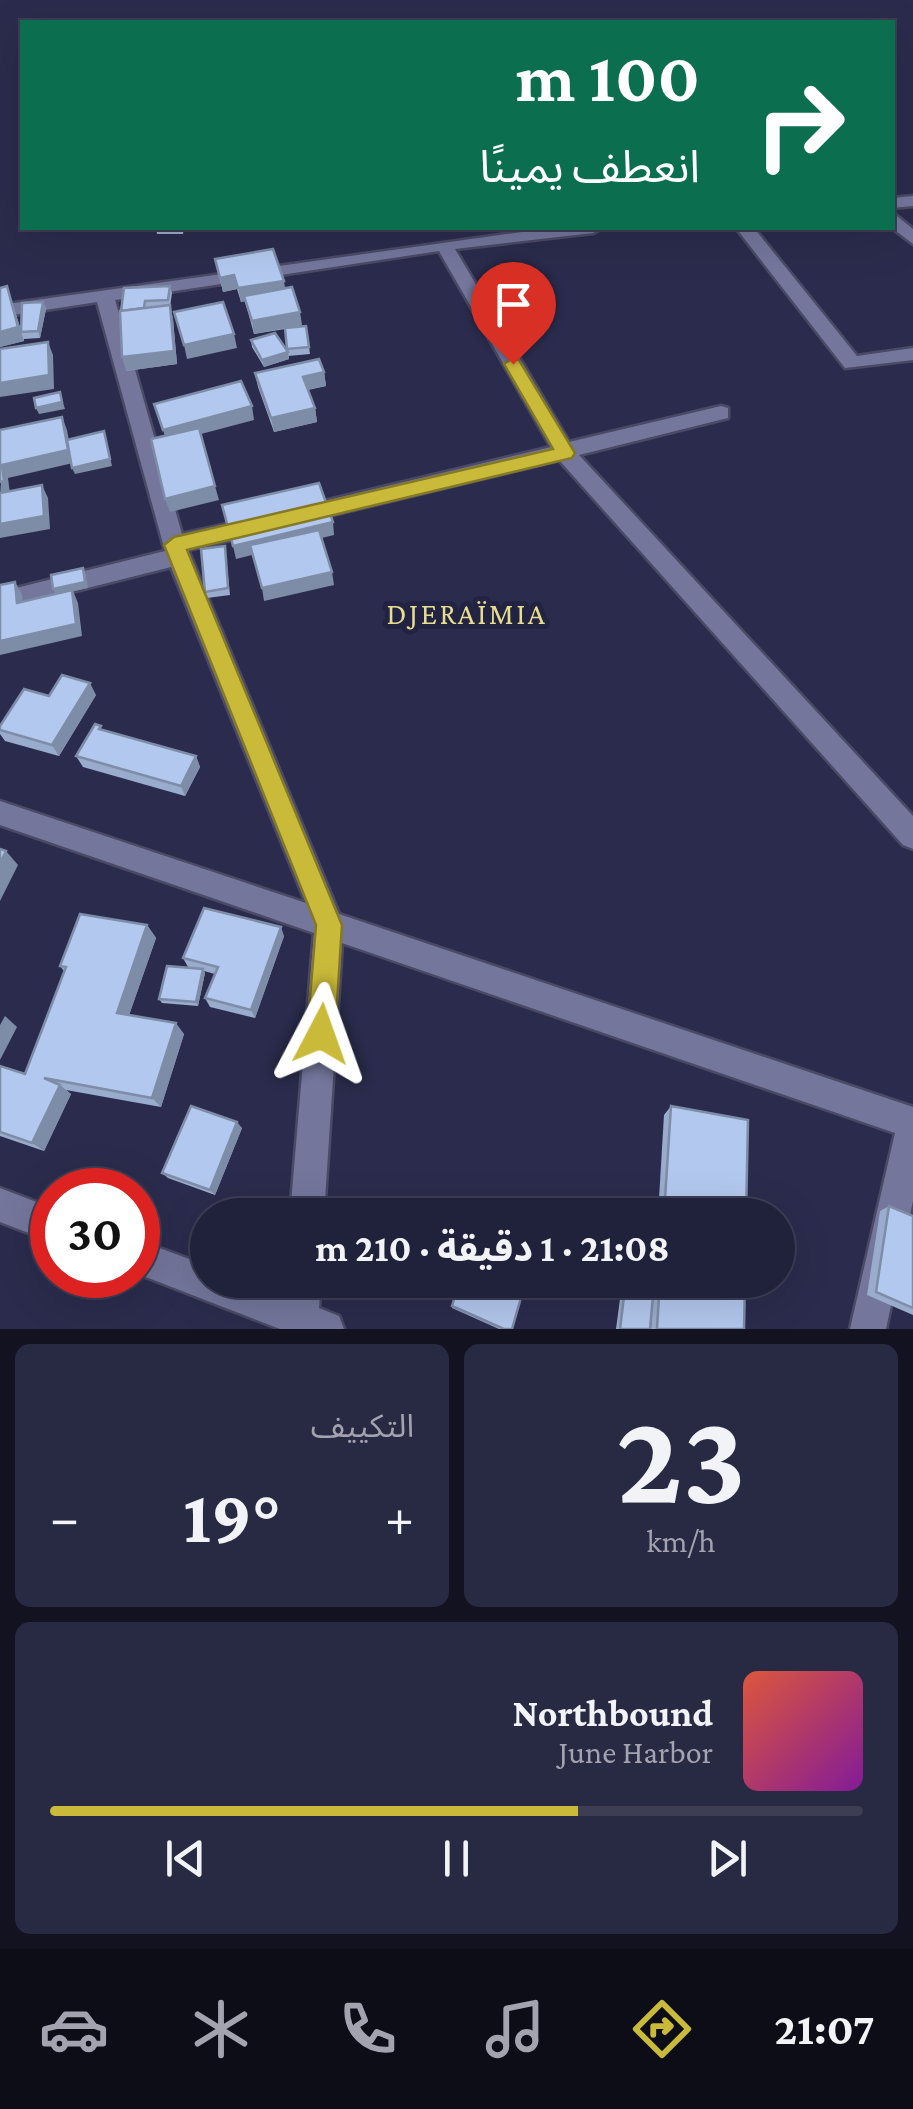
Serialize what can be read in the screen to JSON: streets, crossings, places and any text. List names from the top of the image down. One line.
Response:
{"districts":["DJERAÏMIA"],"page":{"turn":["100 m","انعطف يمينًا"],"limit":"30","trip":"21:08 · 1 دقيقة · 210 m","tile":[["23","km/h"],"التكييف"],"heat":["−","19°","+"],"song":["Northbound","June Harbor"],"tabs":"21:07"}}
